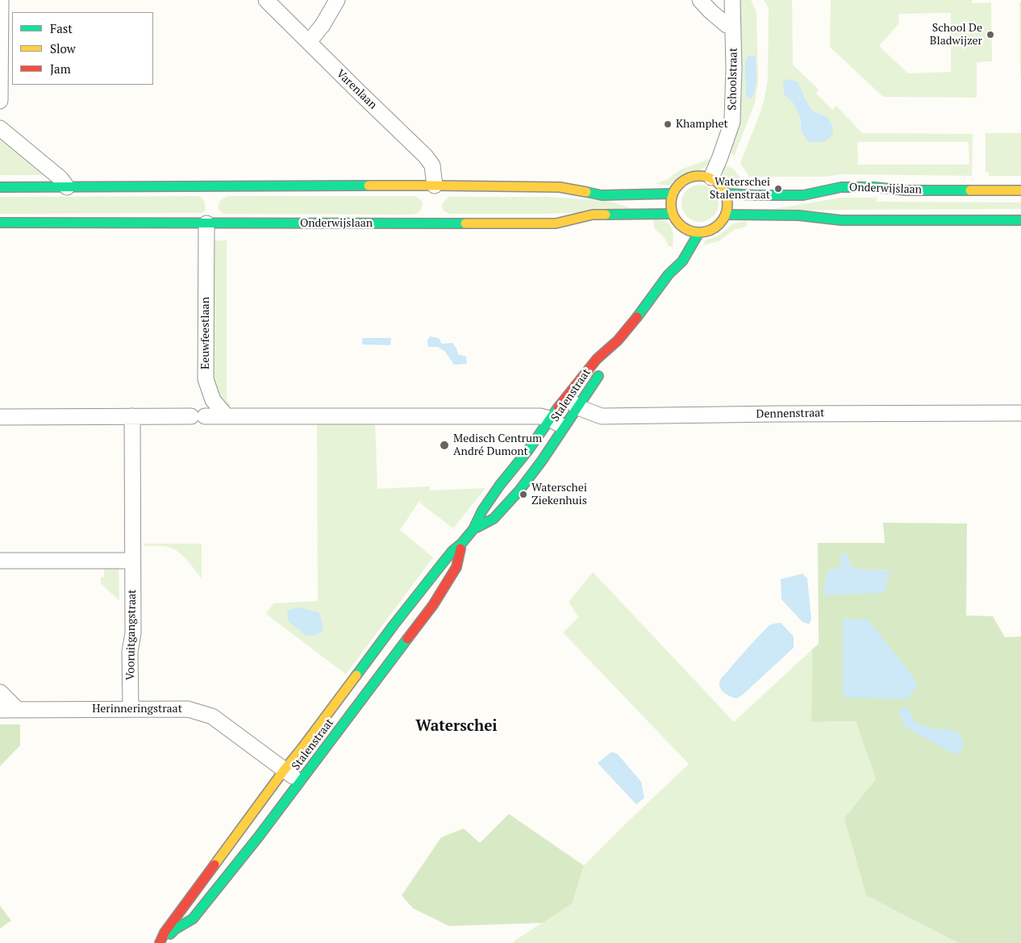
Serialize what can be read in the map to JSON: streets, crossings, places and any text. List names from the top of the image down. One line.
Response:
{"streets":{"main road":["Onderwijslaan","Stalenstraat"],"street":["Schoolstraat","Varenlaan","Eeuwfeestlaan","Dennenstraat","Vooruitgangstraat","Herinneringstraat"]},"crossings":[["Schoolstraat","Onderwijslaan"],["Schoolstraat","Stalenstraat"],["Onderwijslaan","Eeuwfeestlaan"],["Onderwijslaan","Stalenstraat"],["Stalenstraat","Dennenstraat"],["Stalenstraat","Herinneringstraat"],["Vooruitgangstraat","Herinneringstraat"]],"districts":["Waterschei"],"places":["School De Bladwijzer","Khamphet","Waterschei Stalenstraat","Medisch Centrum André Dumont","Waterschei Ziekenhuis"],"legend":["Fast","Slow","Jam"]}
